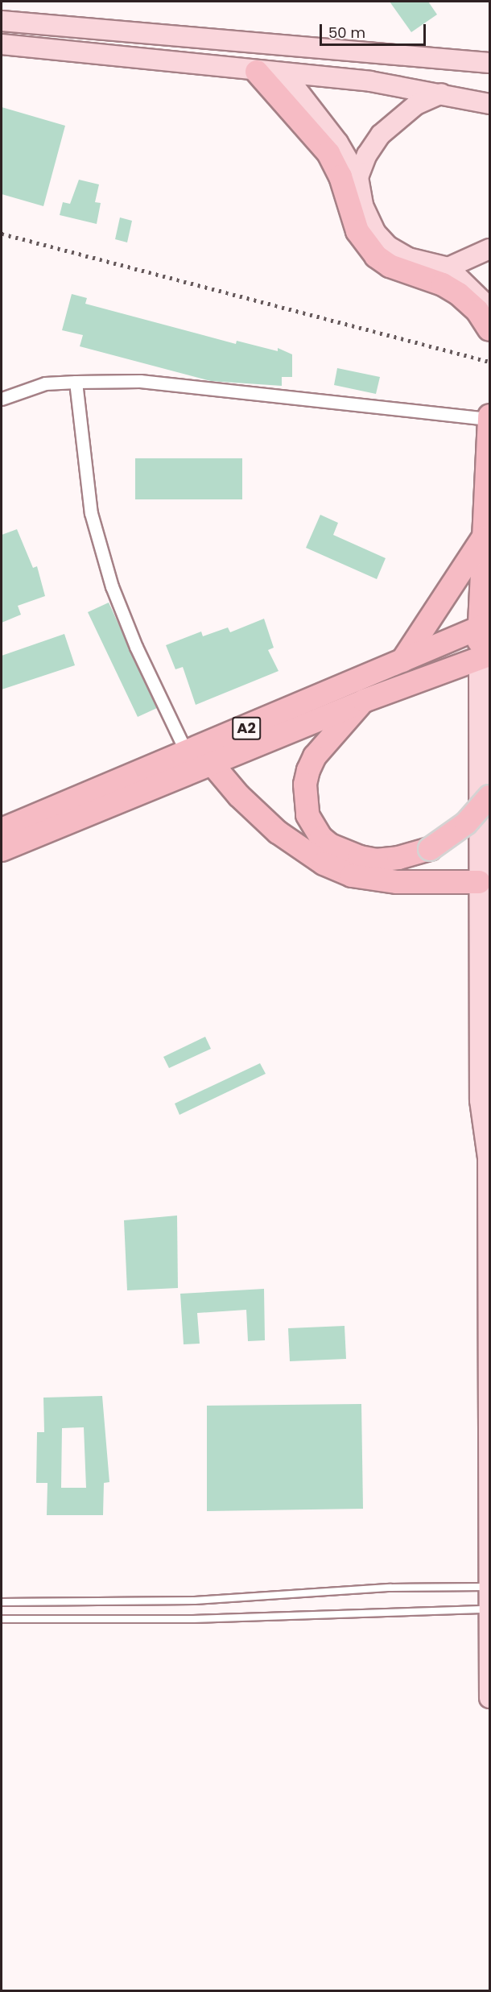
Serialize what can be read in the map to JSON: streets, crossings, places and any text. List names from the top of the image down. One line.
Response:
{"streets":{"highway":["A2"]},"scale_bar":"50 m"}
